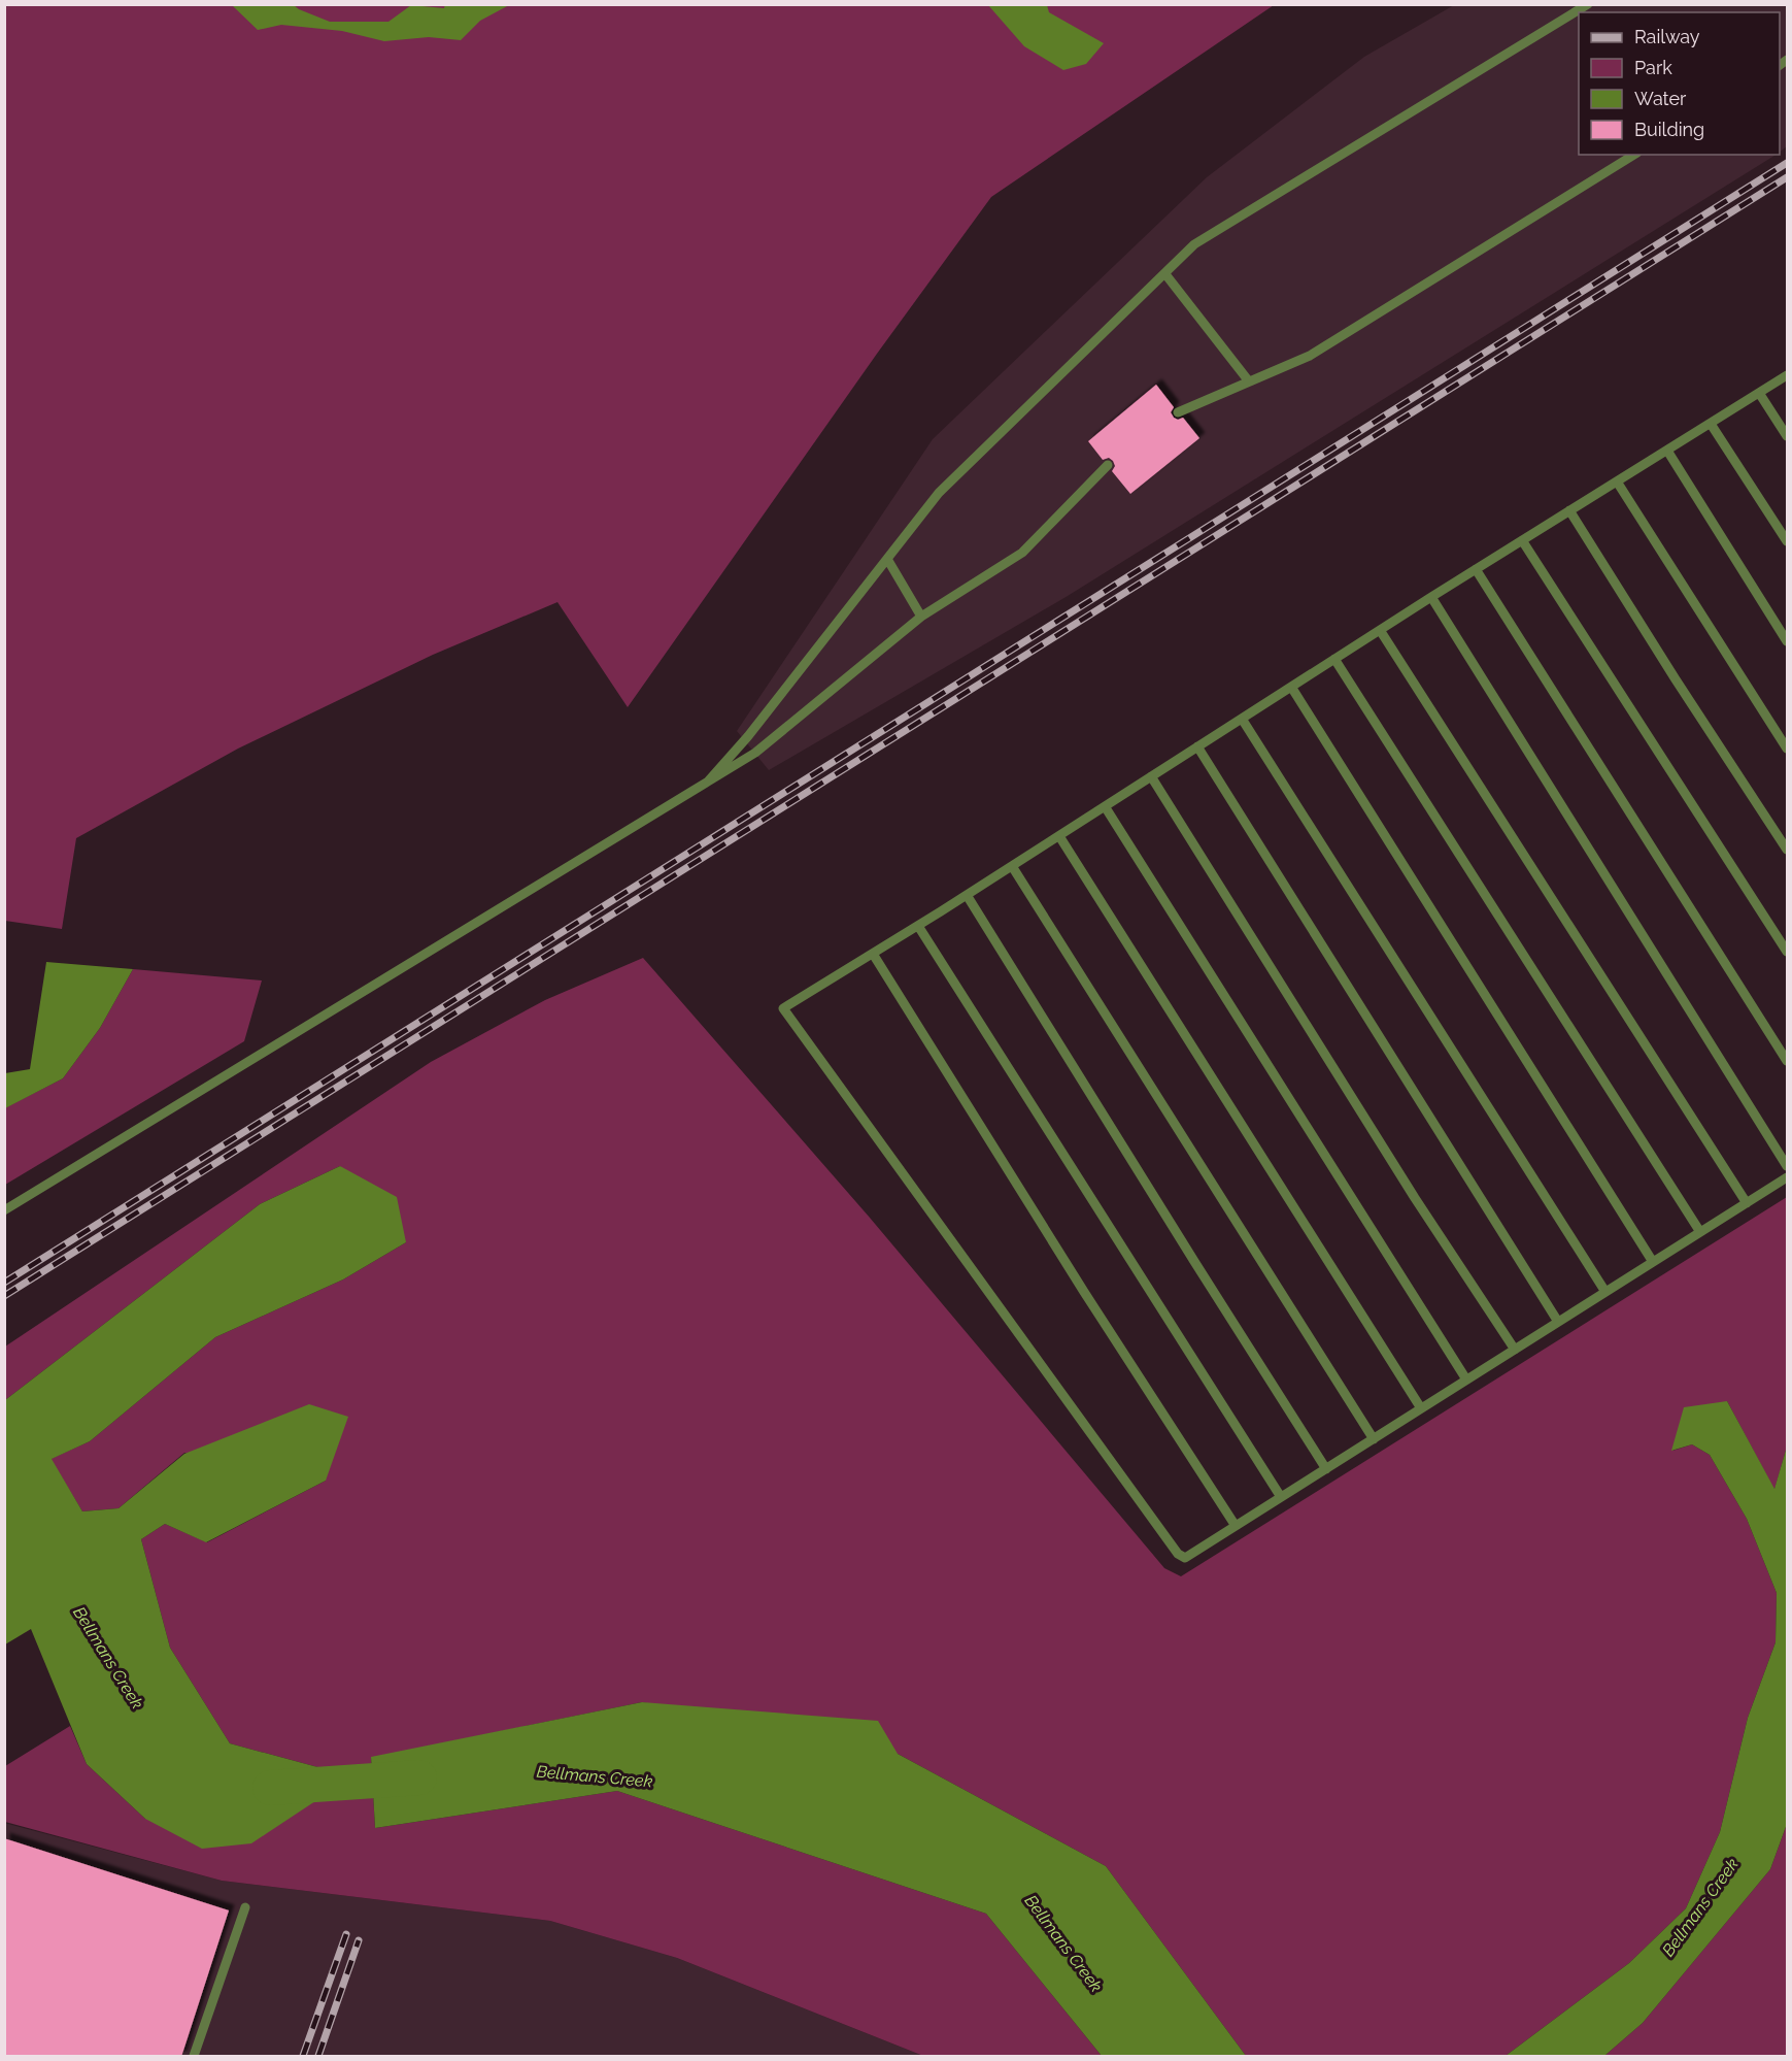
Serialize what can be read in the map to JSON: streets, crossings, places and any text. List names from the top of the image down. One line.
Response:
{"water":["Bellmans Creek"],"legend":["Railway","Park","Water","Building"]}
